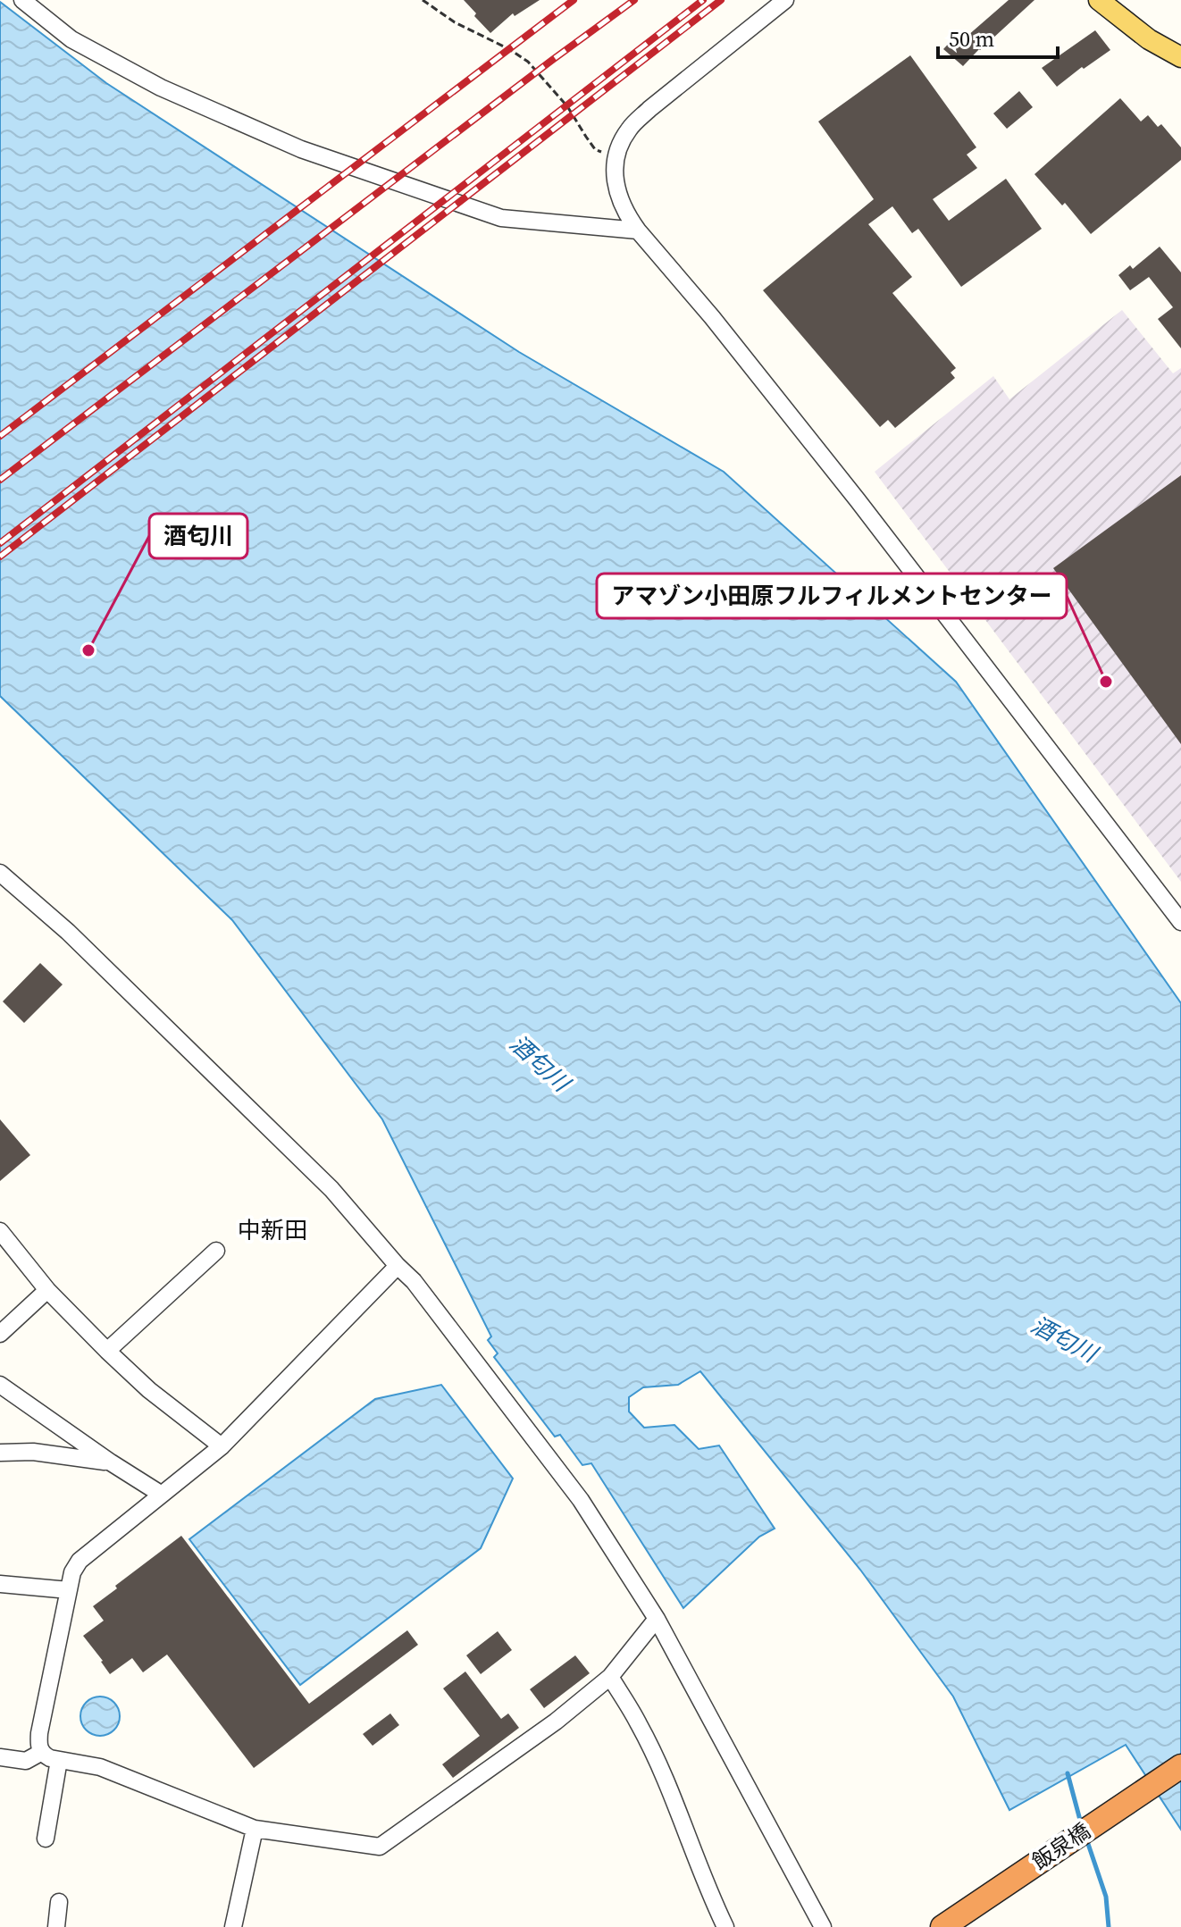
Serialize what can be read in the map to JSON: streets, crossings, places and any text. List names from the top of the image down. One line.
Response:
{"streets":{"highway":["飯泉橋"]},"districts":["中新田"],"water":["酒匂川"],"places":["酒匂川","アマゾン小田原フルフィルメントセンター"],"scale_bar":"50 m"}
